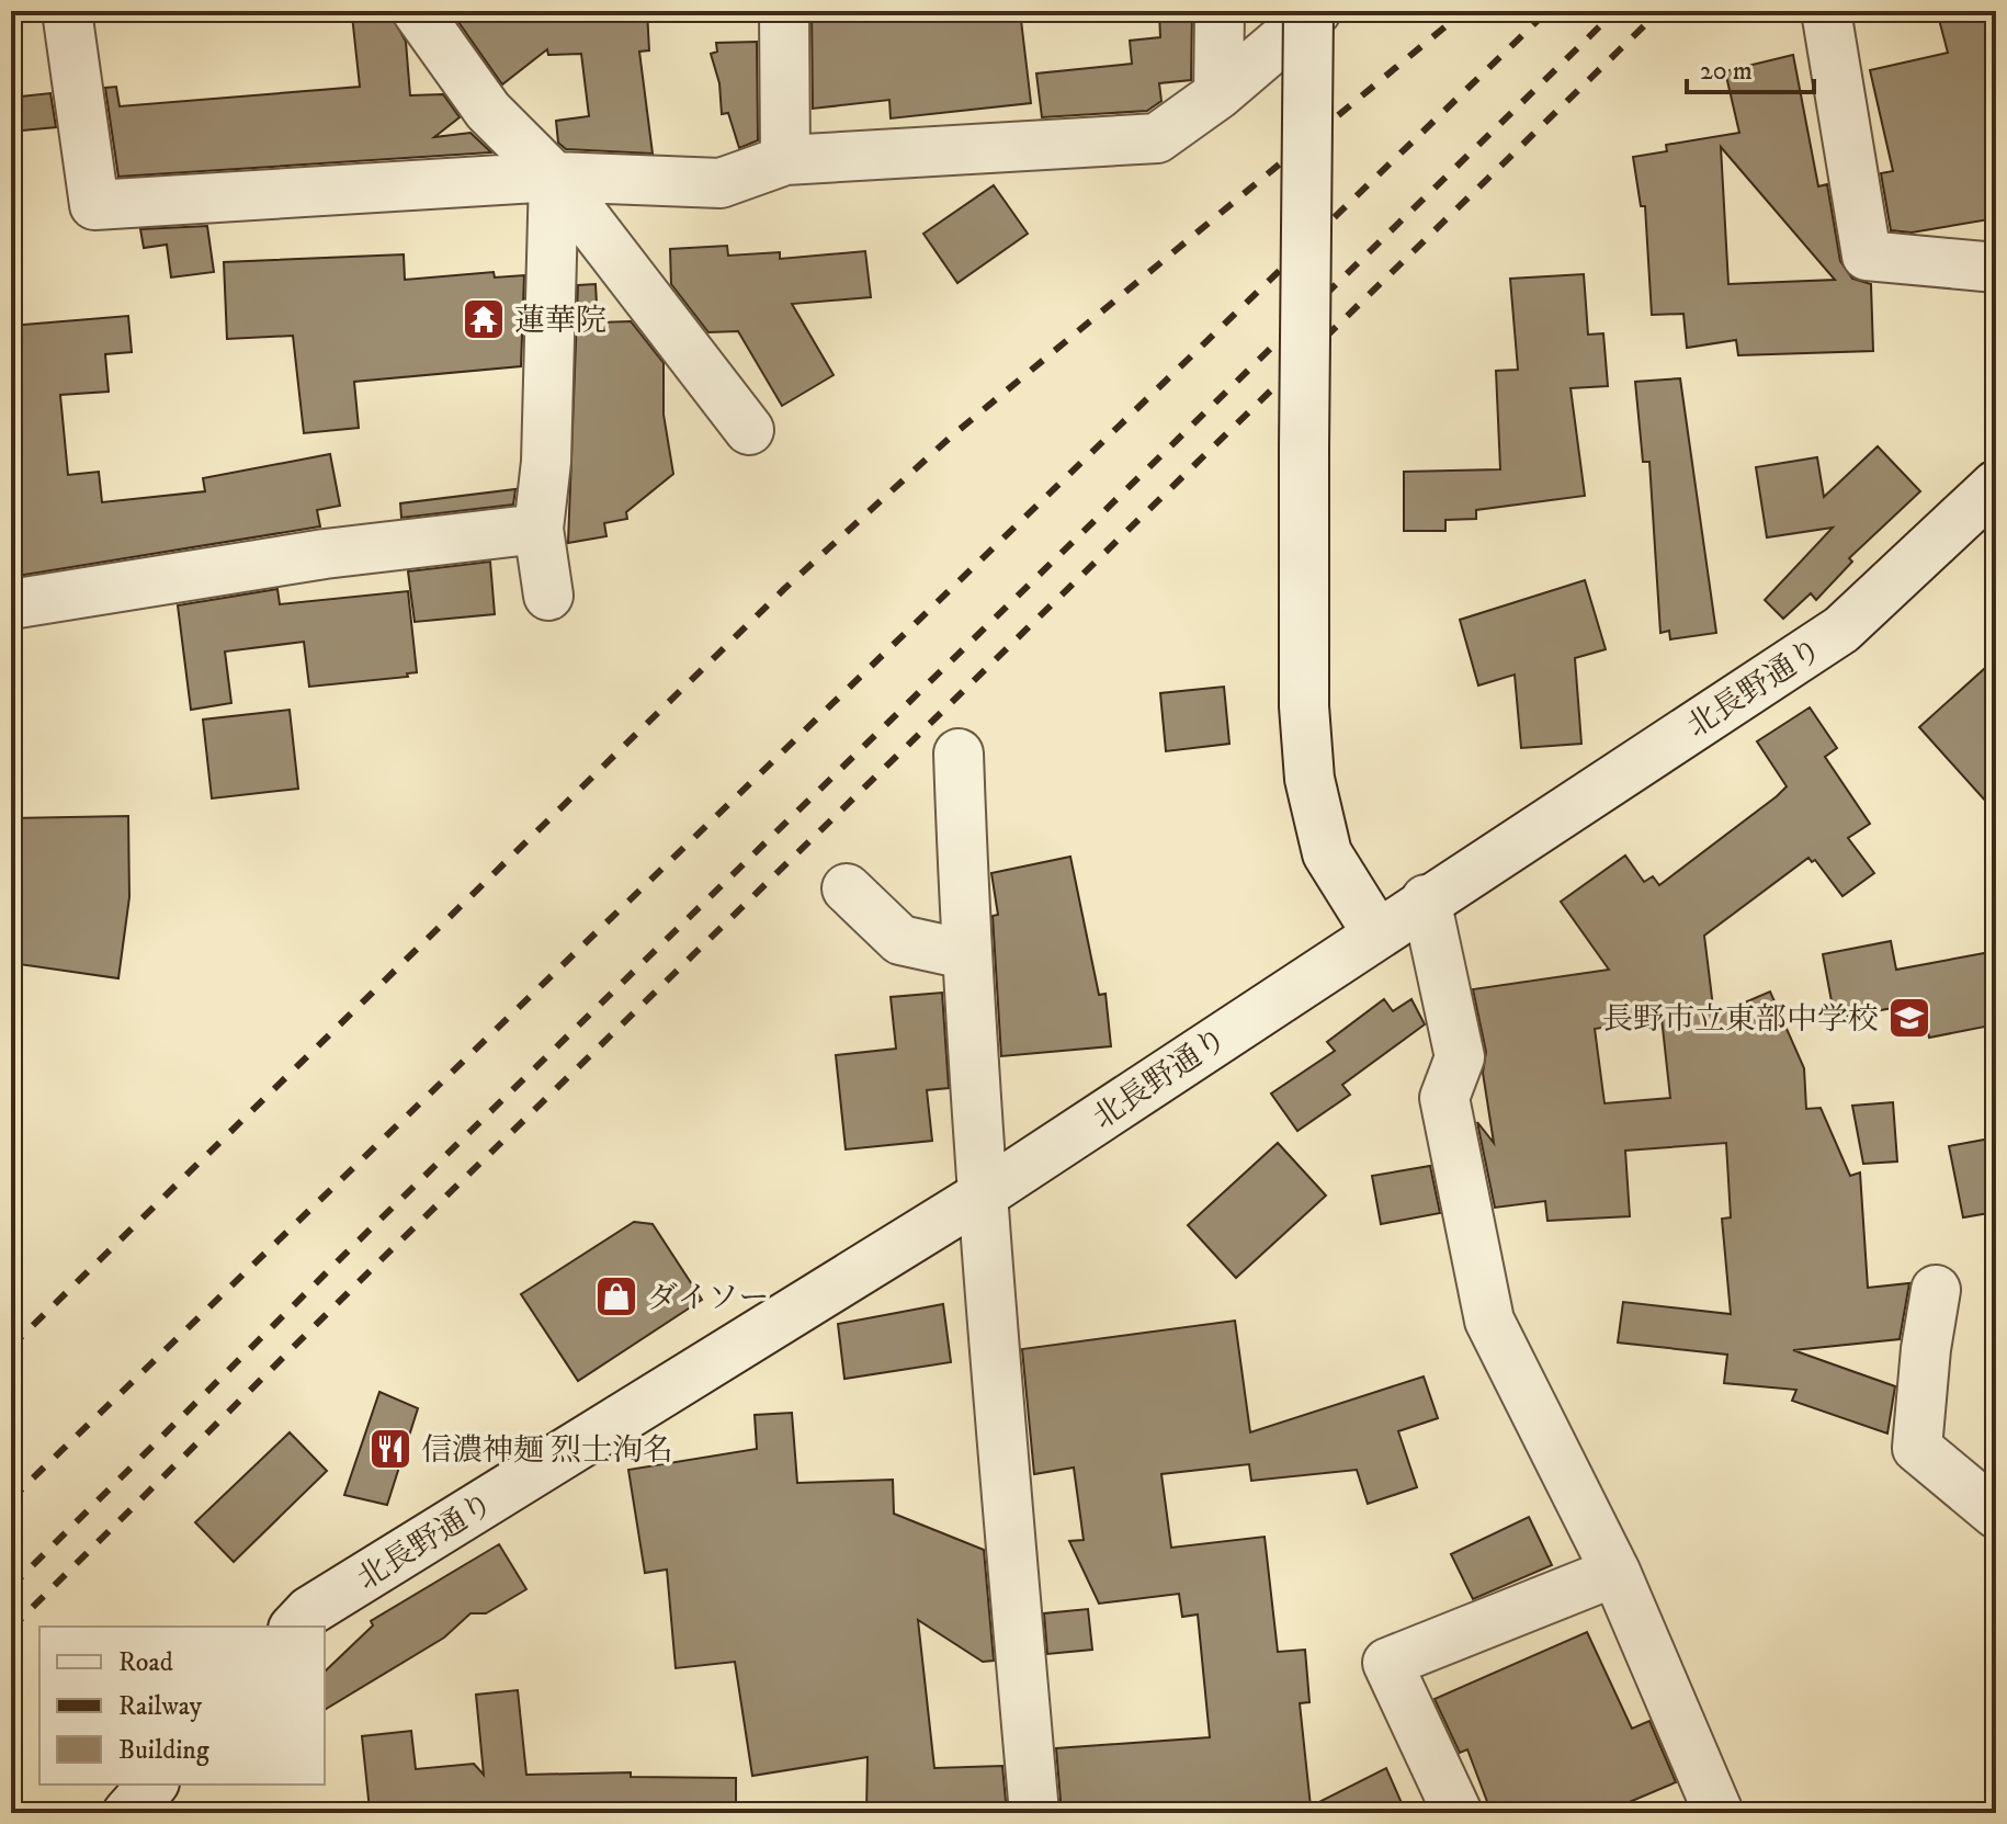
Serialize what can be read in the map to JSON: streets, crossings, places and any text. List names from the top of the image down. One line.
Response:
{"streets":{"street":["北長野通り"]},"places":{"temple":["蓮華院"],"school or university":["長野市立東部中学校"],"shop":["ダイソー"],"restaurant":["信濃神麺 烈士洵名"]},"legend":["Road","Railway","Building"],"scale_bar":"20 m"}
